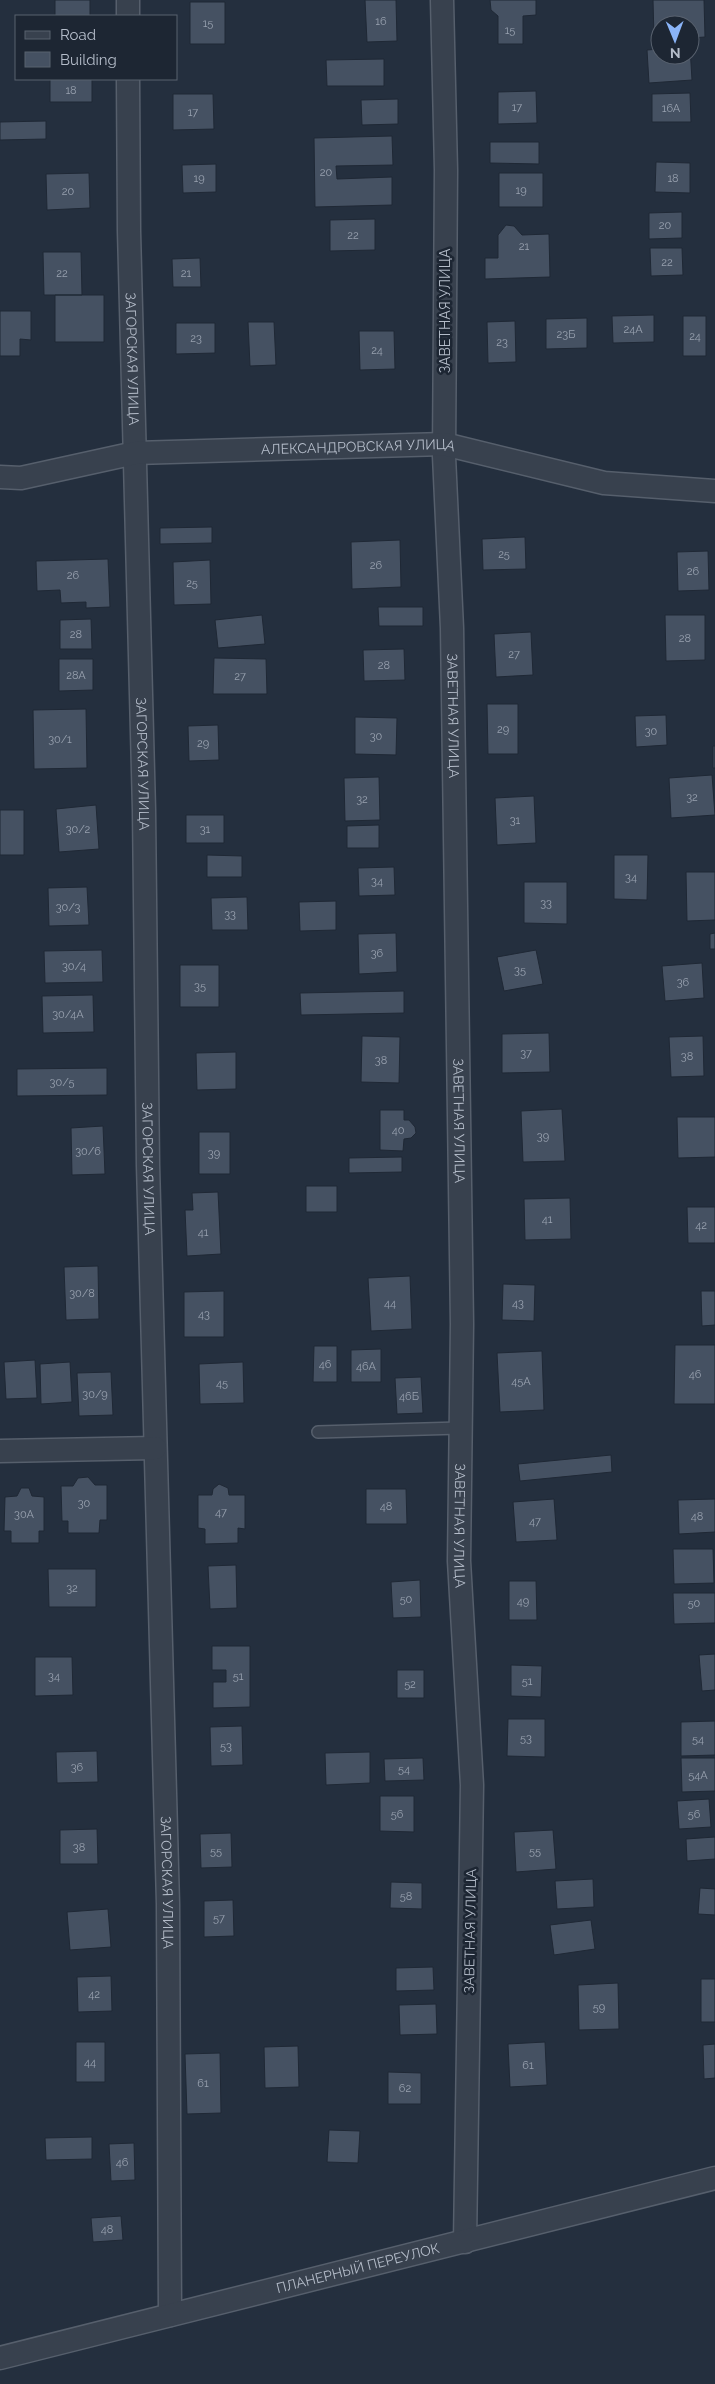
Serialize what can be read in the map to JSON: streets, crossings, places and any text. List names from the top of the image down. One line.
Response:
{"streets":{"street":["ЗАВЕТНАЯ УЛИЦА","ЗАГОРСКАЯ УЛИЦА","АЛЕКСАНДРОВСКАЯ УЛИЦА","ПЛАНЕРНЫЙ ПЕРЕУЛОК"]},"crossings":[["ЗАВЕТНАЯ УЛИЦА","АЛЕКСАНДРОВСКАЯ УЛИЦА"],["ЗАВЕТНАЯ УЛИЦА","ПЛАНЕРНЫЙ ПЕРЕУЛОК"],["ЗАГОРСКАЯ УЛИЦА","АЛЕКСАНДРОВСКАЯ УЛИЦА"],["ЗАГОРСКАЯ УЛИЦА","ПЛАНЕРНЫЙ ПЕРЕУЛОК"]],"house_numbers":["16","15","15","18","17","16А","17","20","19","18","19","20","20","22","21","22","22","21","24А","23Б","24","23","23","24","25","26","26","26","25","28","28","27","28","28А","27","29","30","30","30/1","29","32","32","31","30/2","31","34","34","33","30/3","33","36","30/4","35","36","35","30/4А","37","38","38","30/5","40","39","30/6","39","41","42","41","30/8","44","43","43","46","46А","46","45А","45","30/9","46Б","30","48","47","30А","48","47","32","50","49","50","34","51","51","52","53","54","53","36","54","54А","56","56","38","55","55","58","57","42","59","44","61","61","62","46","48"],"legend":["Road","Building"],"north":"bottom"}
